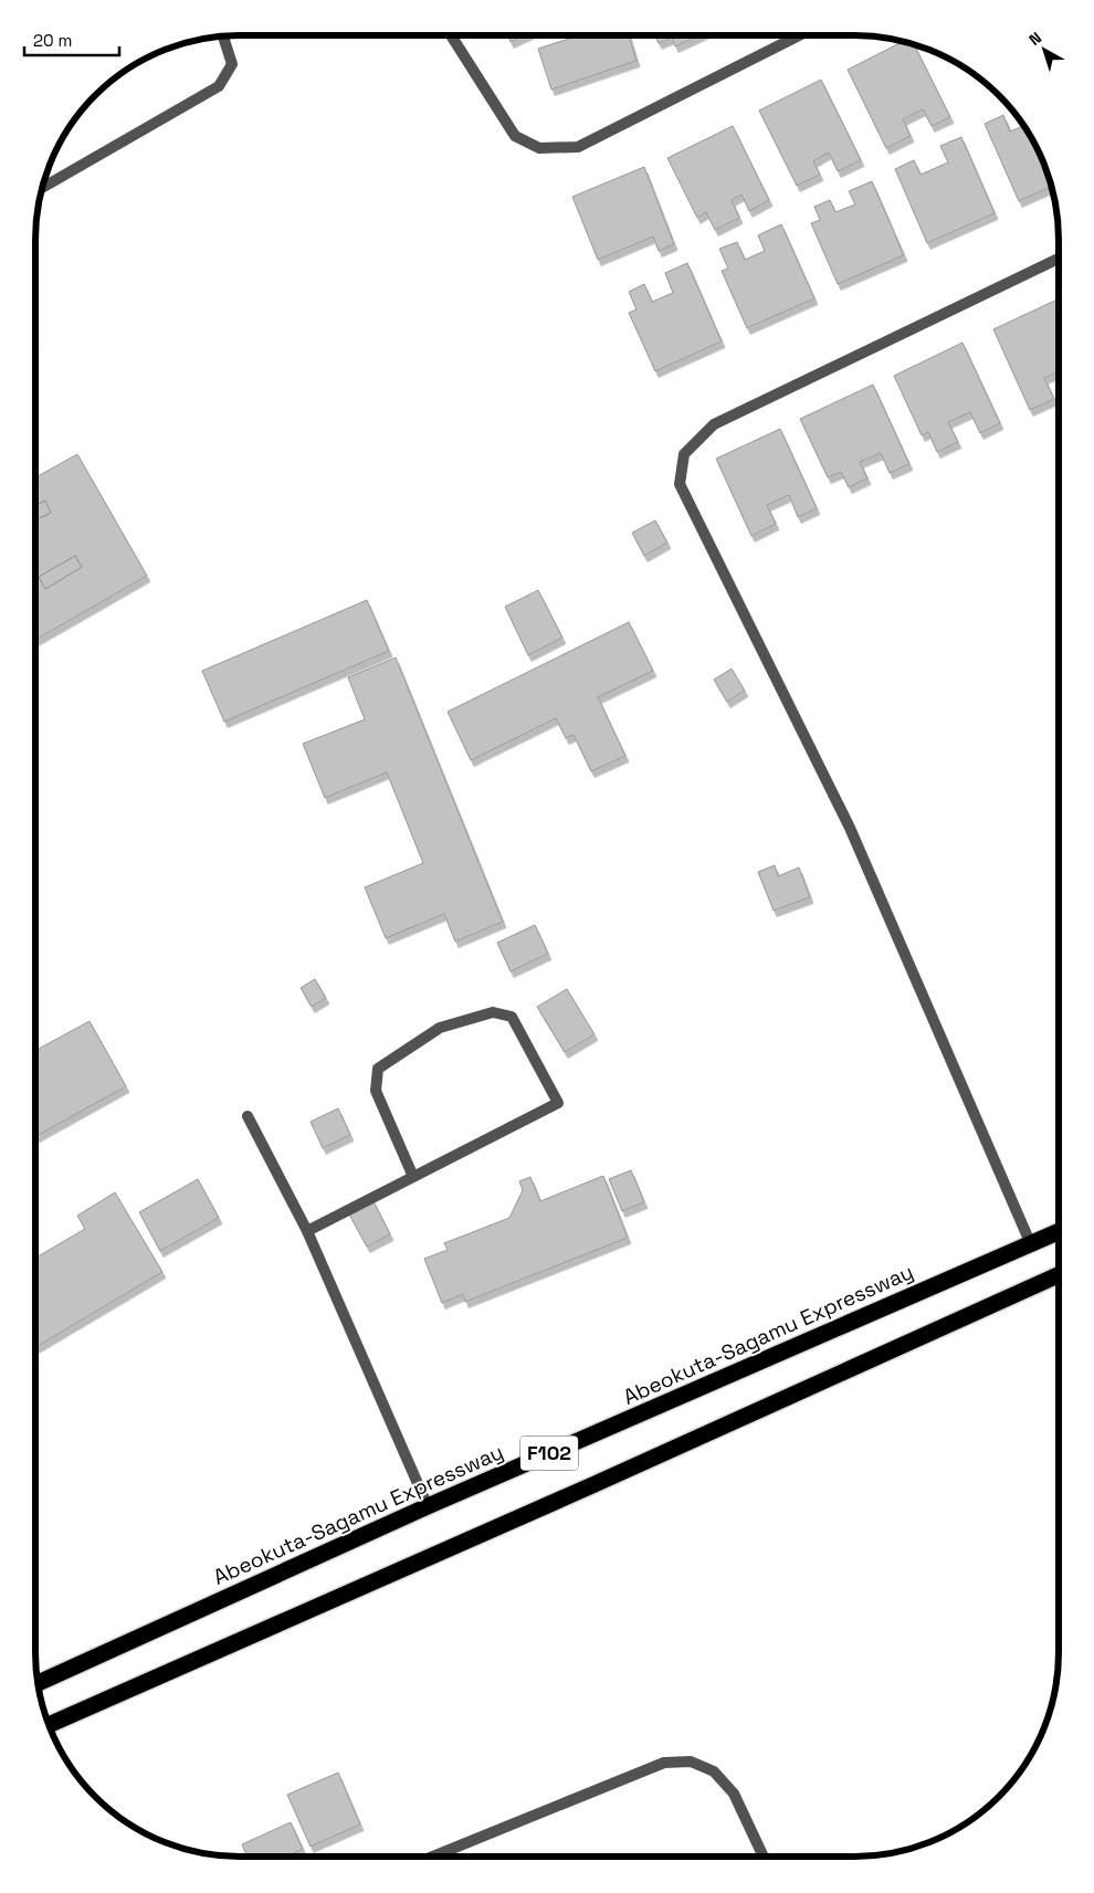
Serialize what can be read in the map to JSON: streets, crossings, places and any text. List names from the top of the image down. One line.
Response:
{"streets":{"highway":["Abeokuta-Sagamu Expressway","F102"]},"scale_bar":"20 m","north":"top left"}
